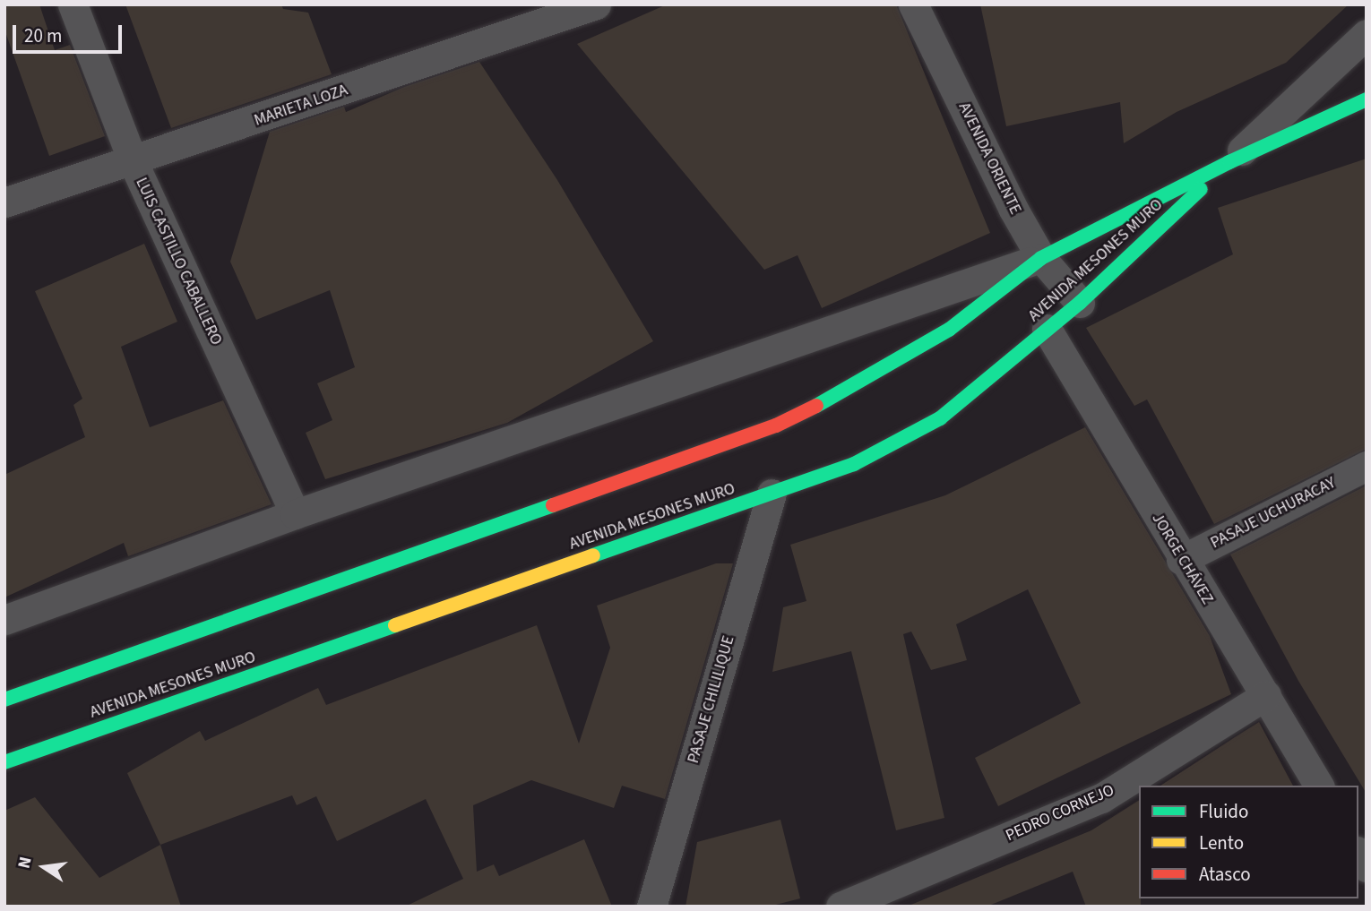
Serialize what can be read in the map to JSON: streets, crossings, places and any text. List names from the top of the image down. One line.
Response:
{"streets":{"highway":["AVENIDA MESONES MURO"],"street":["MARIETA LOZA","AVENIDA ORIENTE","LUIS CASTILLO CABALLERO","PASAJE UCHURACAY","JORGE CHÁVEZ","PASAJE CHILILIQUE","PEDRO CORNEJO"]},"crossings":[["MARIETA LOZA","LUIS CASTILLO CABALLERO"],["AVENIDA ORIENTE","AVENIDA MESONES MURO"],["AVENIDA MESONES MURO","JORGE CHÁVEZ"],["AVENIDA MESONES MURO","PASAJE CHILILIQUE"],["PASAJE UCHURACAY","JORGE CHÁVEZ"],["JORGE CHÁVEZ","PEDRO CORNEJO"]],"legend":["Fluido","Lento","Atasco"],"scale_bar":"20 m","north":"left"}
